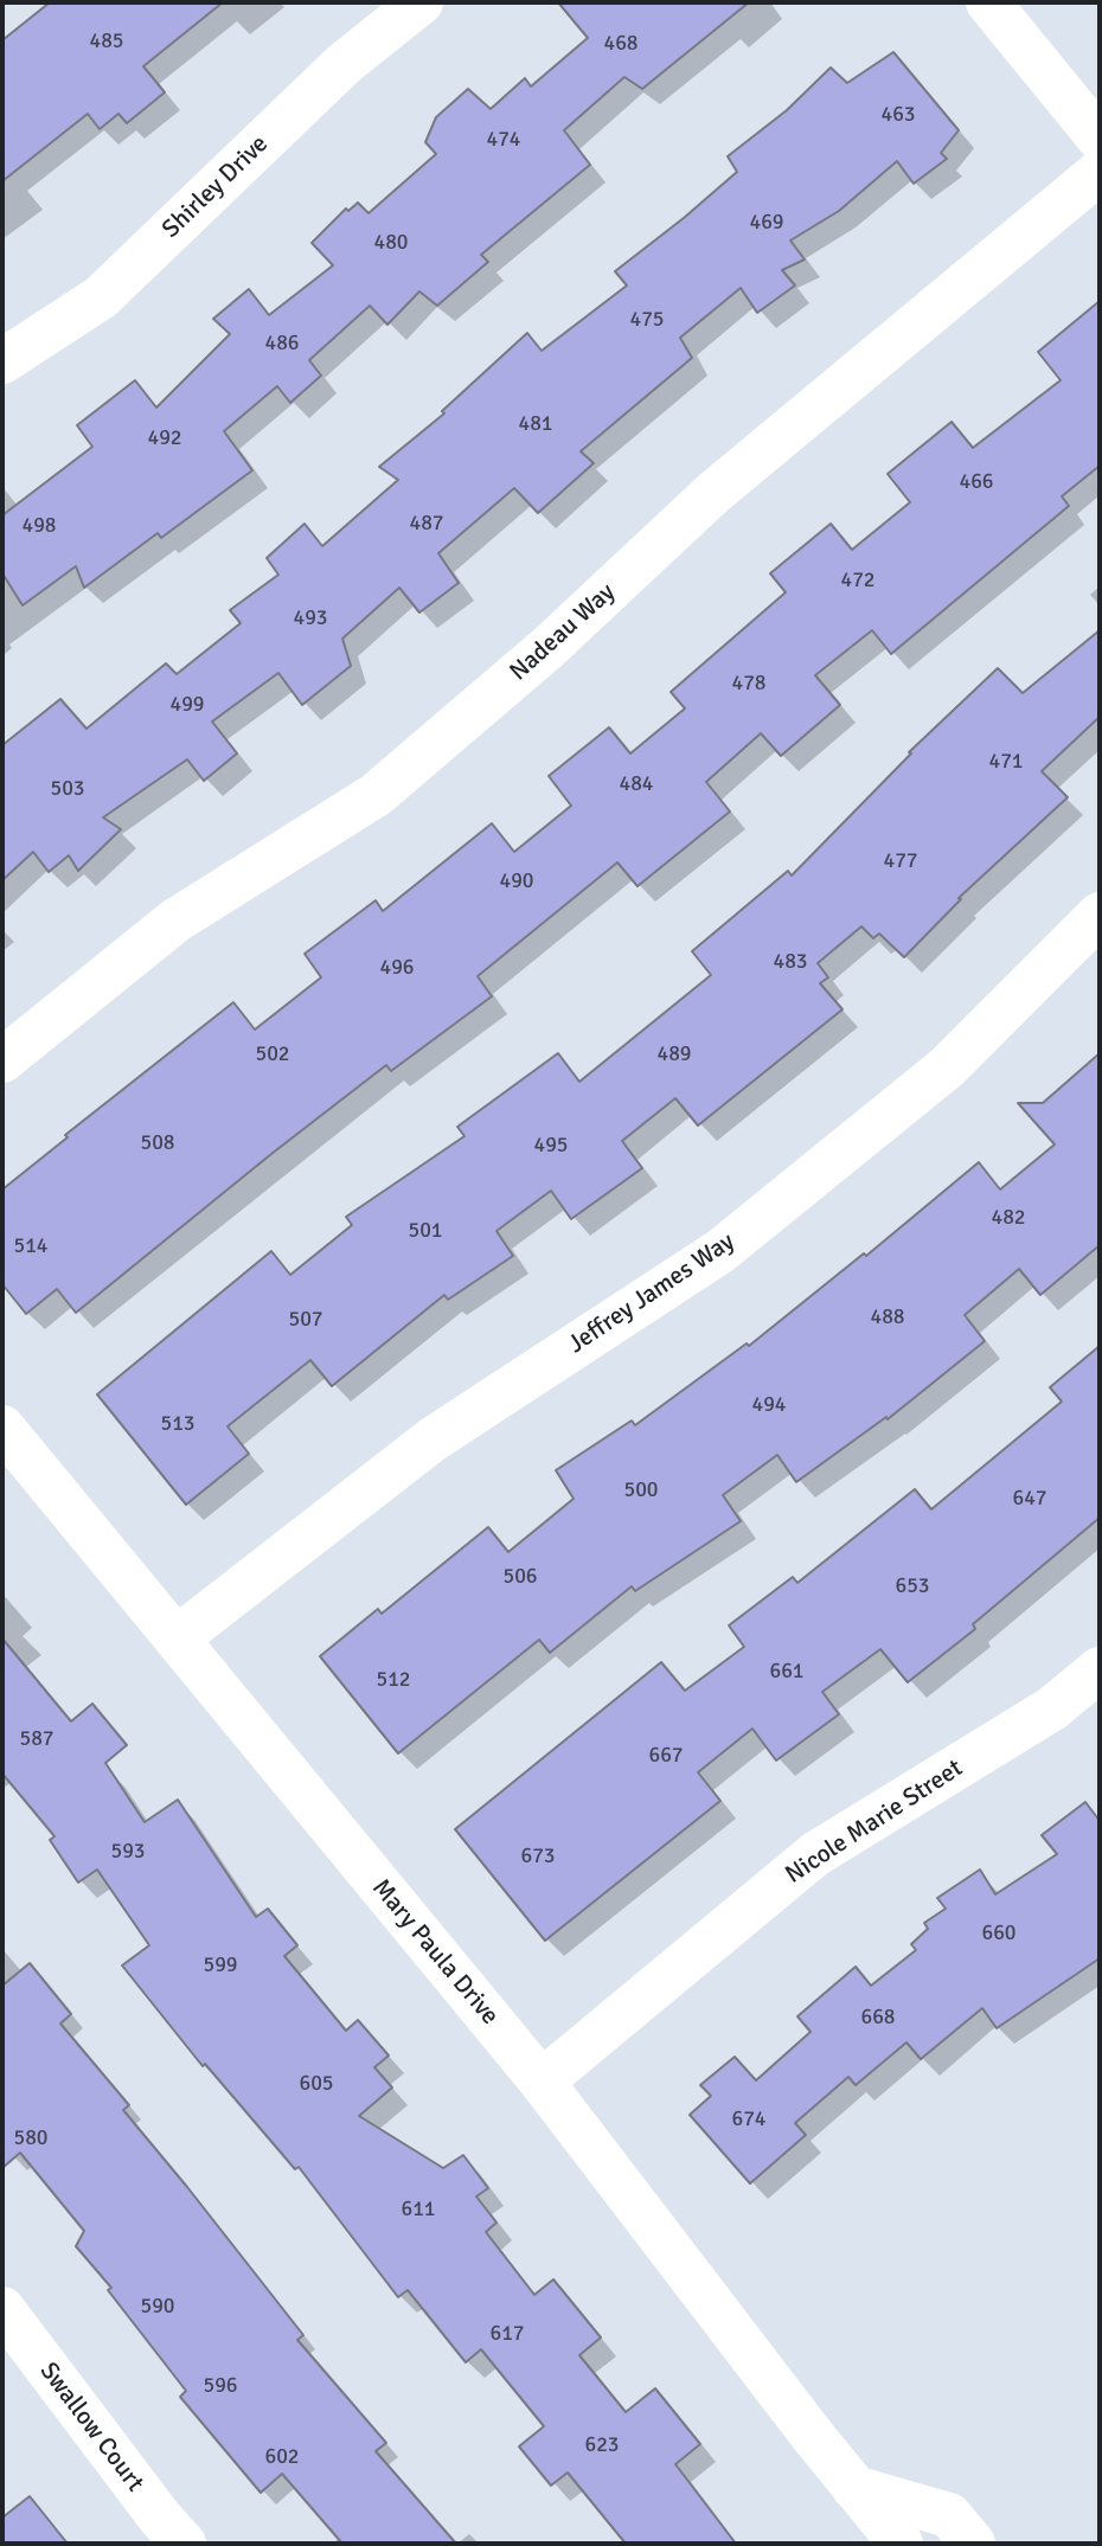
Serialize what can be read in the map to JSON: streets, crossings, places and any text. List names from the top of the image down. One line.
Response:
{"streets":{"street":["Shirley Drive","Nadeau Way","Jeffrey James Way","Nicole Marie Street","Mary Paula Drive","Swallow Court"]},"crossings":[["Jeffrey James Way","Mary Paula Drive"],["Nicole Marie Street","Mary Paula Drive"]],"house_numbers":["485","468","463","474","469","480","475","486","481","492","466","487","498","472","493","478","499","471","484","503","477","490","483","496","502","489","508","495","482","501","514","488","507","494","513","500","647","506","653","661","512","587","667","593","673","660","599","668","605","674","580","611","590","617","596","623","602"]}
